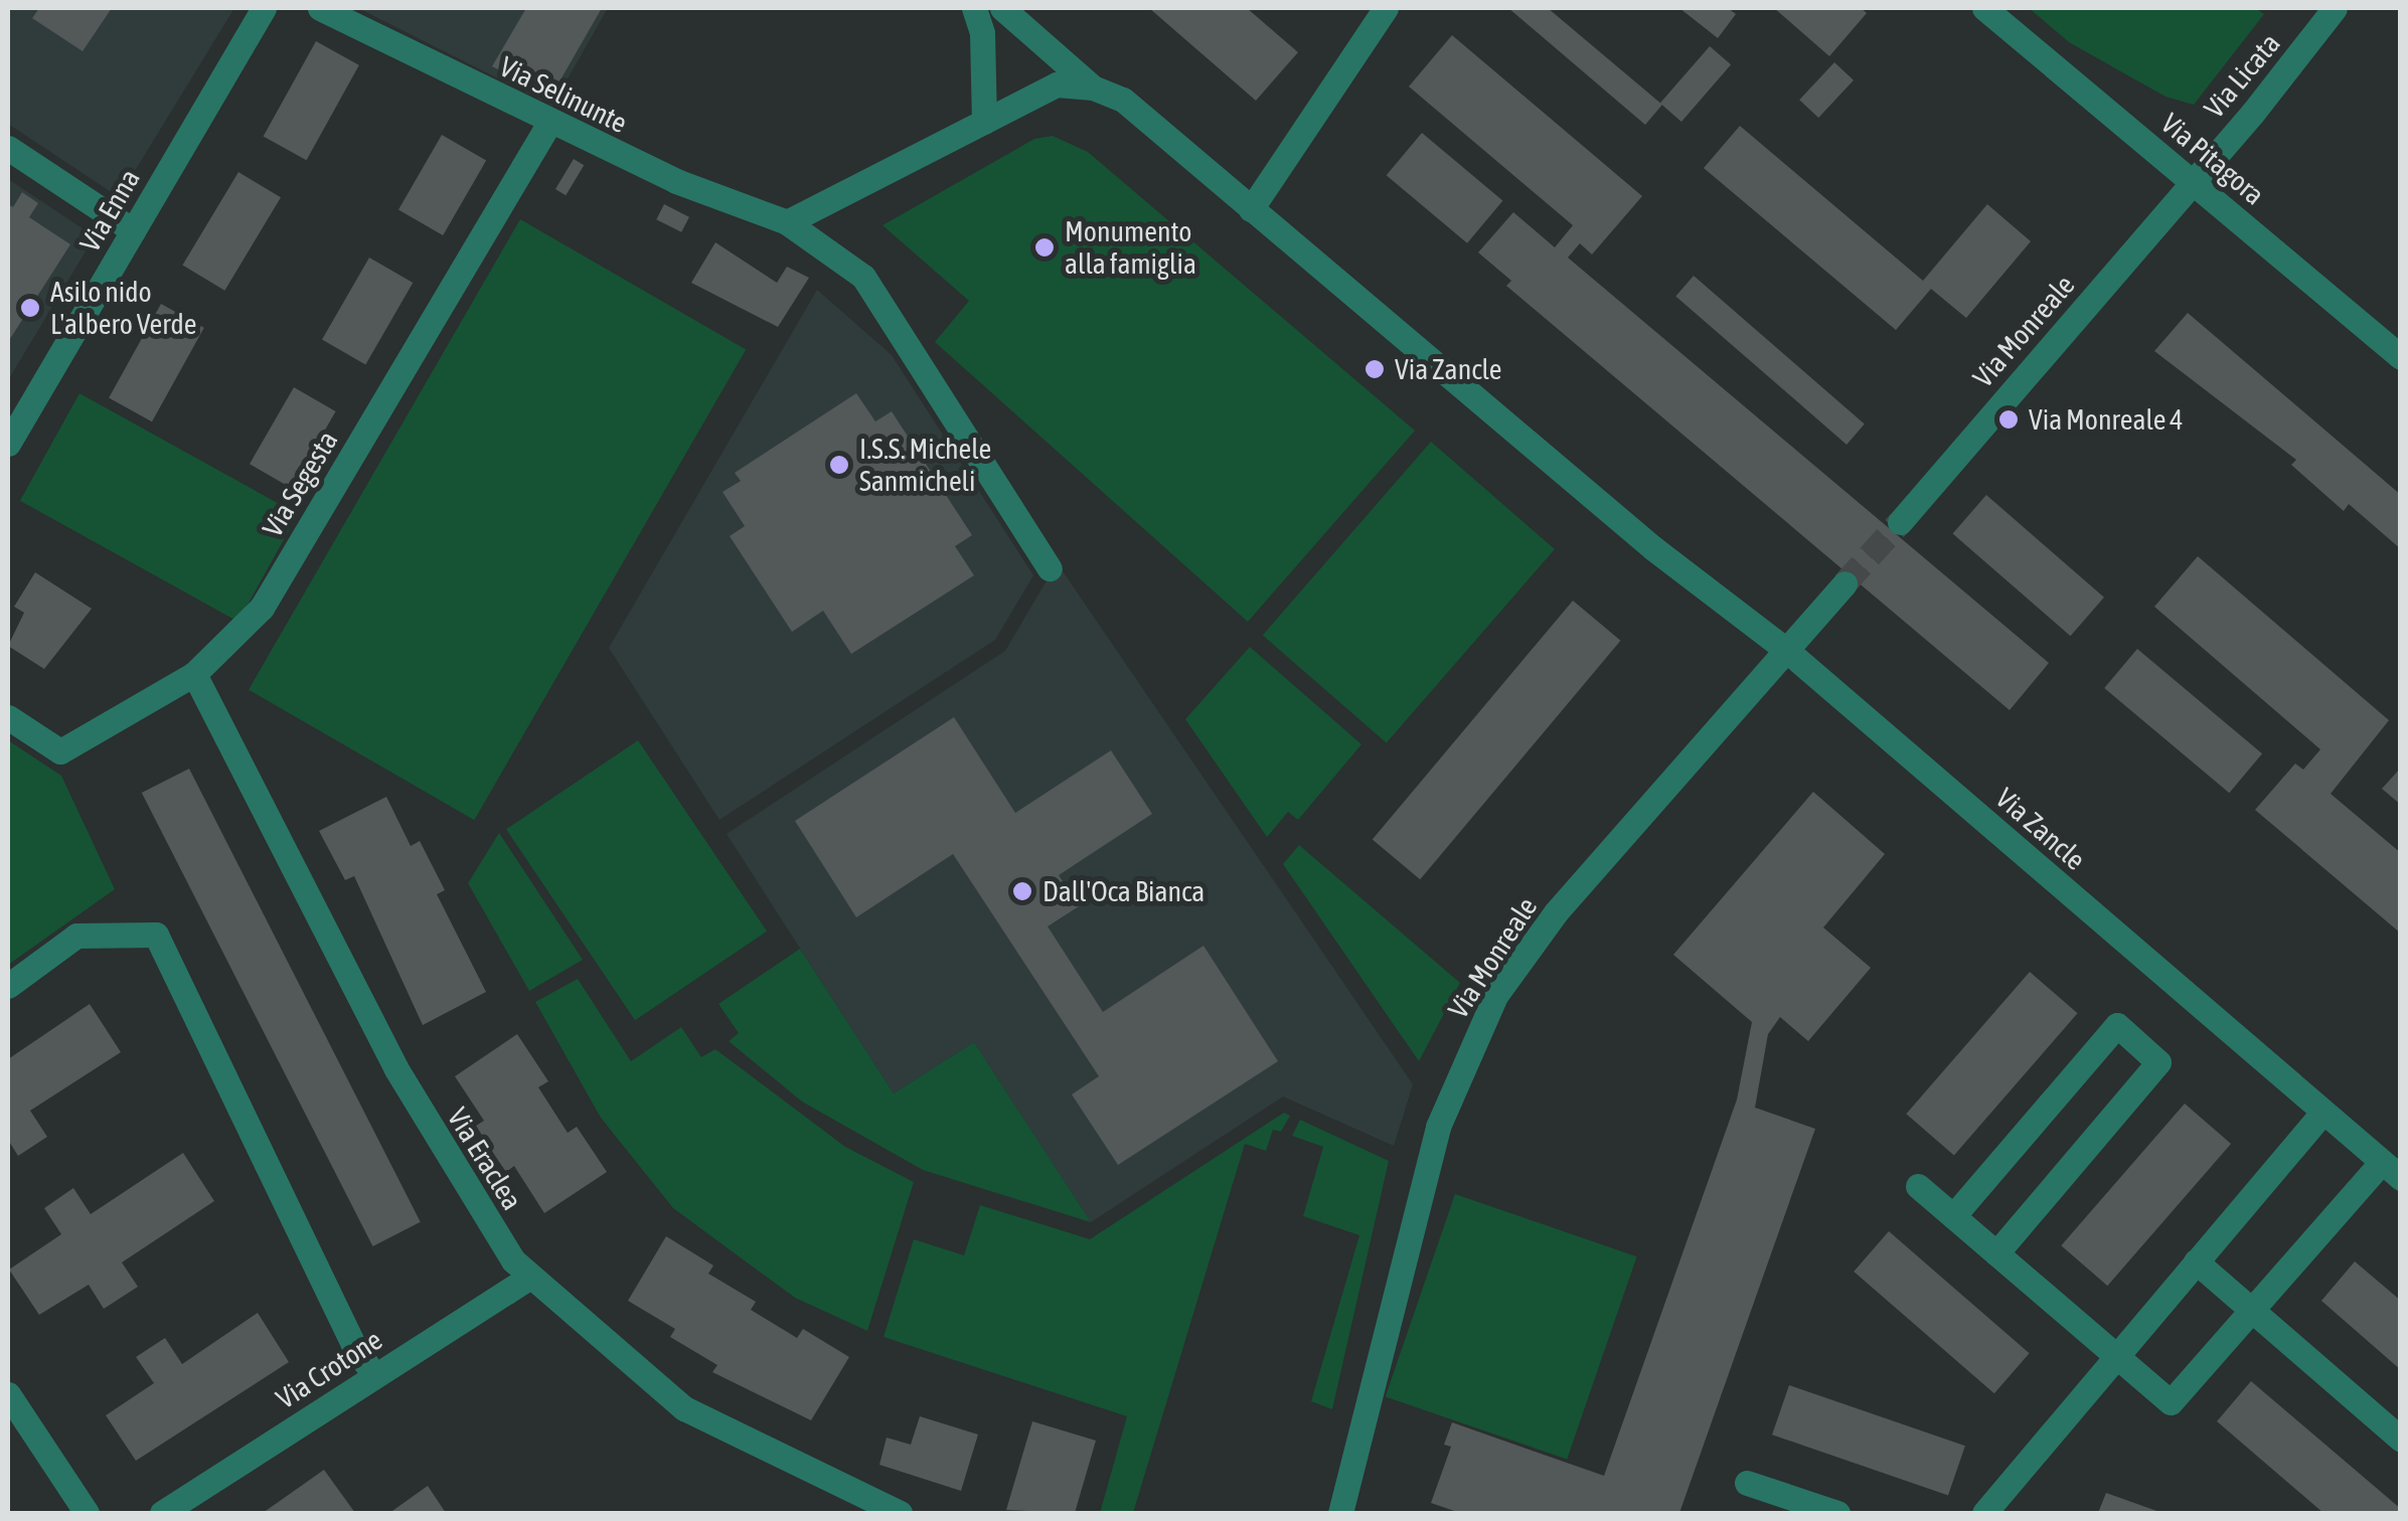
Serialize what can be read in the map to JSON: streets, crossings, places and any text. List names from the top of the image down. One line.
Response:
{"streets":{"street":["Via Licata","Via Selinunte","Via Pitagora","Via Enna","Via Monreale","Via Segesta","Via Zancle","Via Eraclea","Via Crotone"]},"crossings":[["Via Licata","Via Pitagora"],["Via Licata","Via Monreale"],["Via Selinunte","Via Segesta"],["Via Pitagora","Via Monreale"],["Via Monreale","Via Zancle"],["Via Segesta","Via Eraclea"],["Via Eraclea","Via Crotone"]],"places":["Monumento alla famiglia","Asilo nido L'albero Verde","Via Zancle","Via Monreale 4","I.S.S. Michele Sanmicheli","Dall'Oca Bianca"]}
